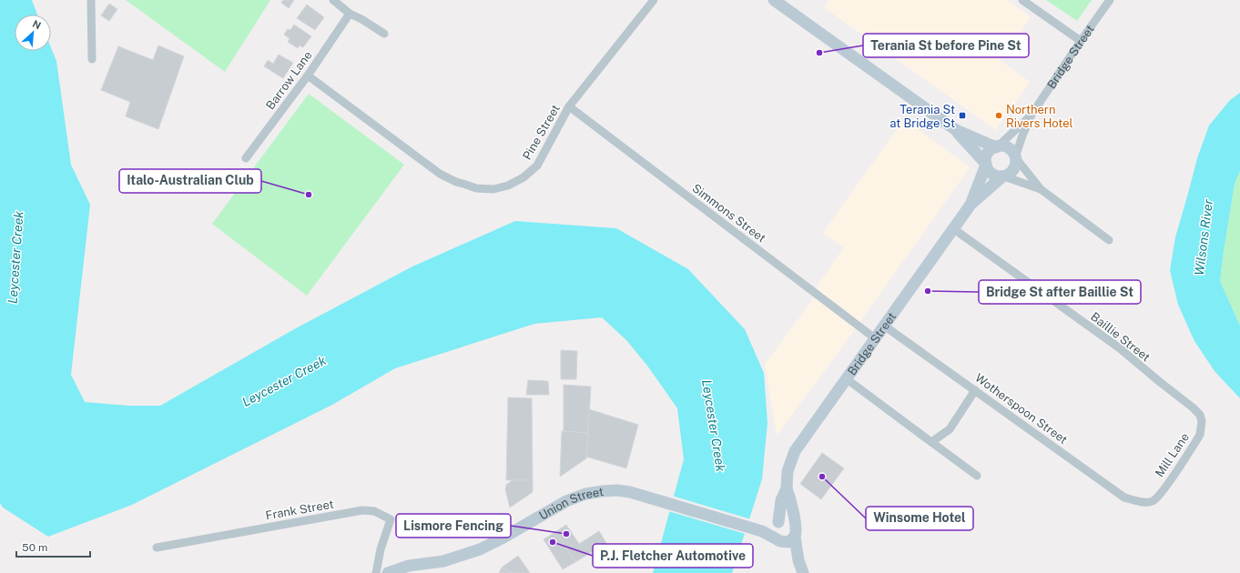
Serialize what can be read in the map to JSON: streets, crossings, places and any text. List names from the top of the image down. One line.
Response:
{"streets":{"main road":["Bridge Street","Union Street"],"street":["Barrow Lane","Pine Street","Simmons Street","Baillie Street","Wotherspoon Street","Mill Lane","Frank Street"]},"crossings":[["Bridge Street","Simmons Street"],["Bridge Street","Baillie Street"],["Bridge Street","Wotherspoon Street"],["Bridge Street","Union Street"],["Barrow Lane","Pine Street"],["Pine Street","Simmons Street"],["Baillie Street","Mill Lane"],["Wotherspoon Street","Mill Lane"]],"water":["Wilsons River","Leycester Creek"],"places":{"other":["Terania St before Pine St","Northern Rivers Hotel","Italo-Australian Club","Bridge St after Baillie St","Winsome Hotel","Lismore Fencing","P.J. Fletcher Automotive"],"transit":["Terania St at Bridge St"]},"scale_bar":"50 m","north":"top right"}
